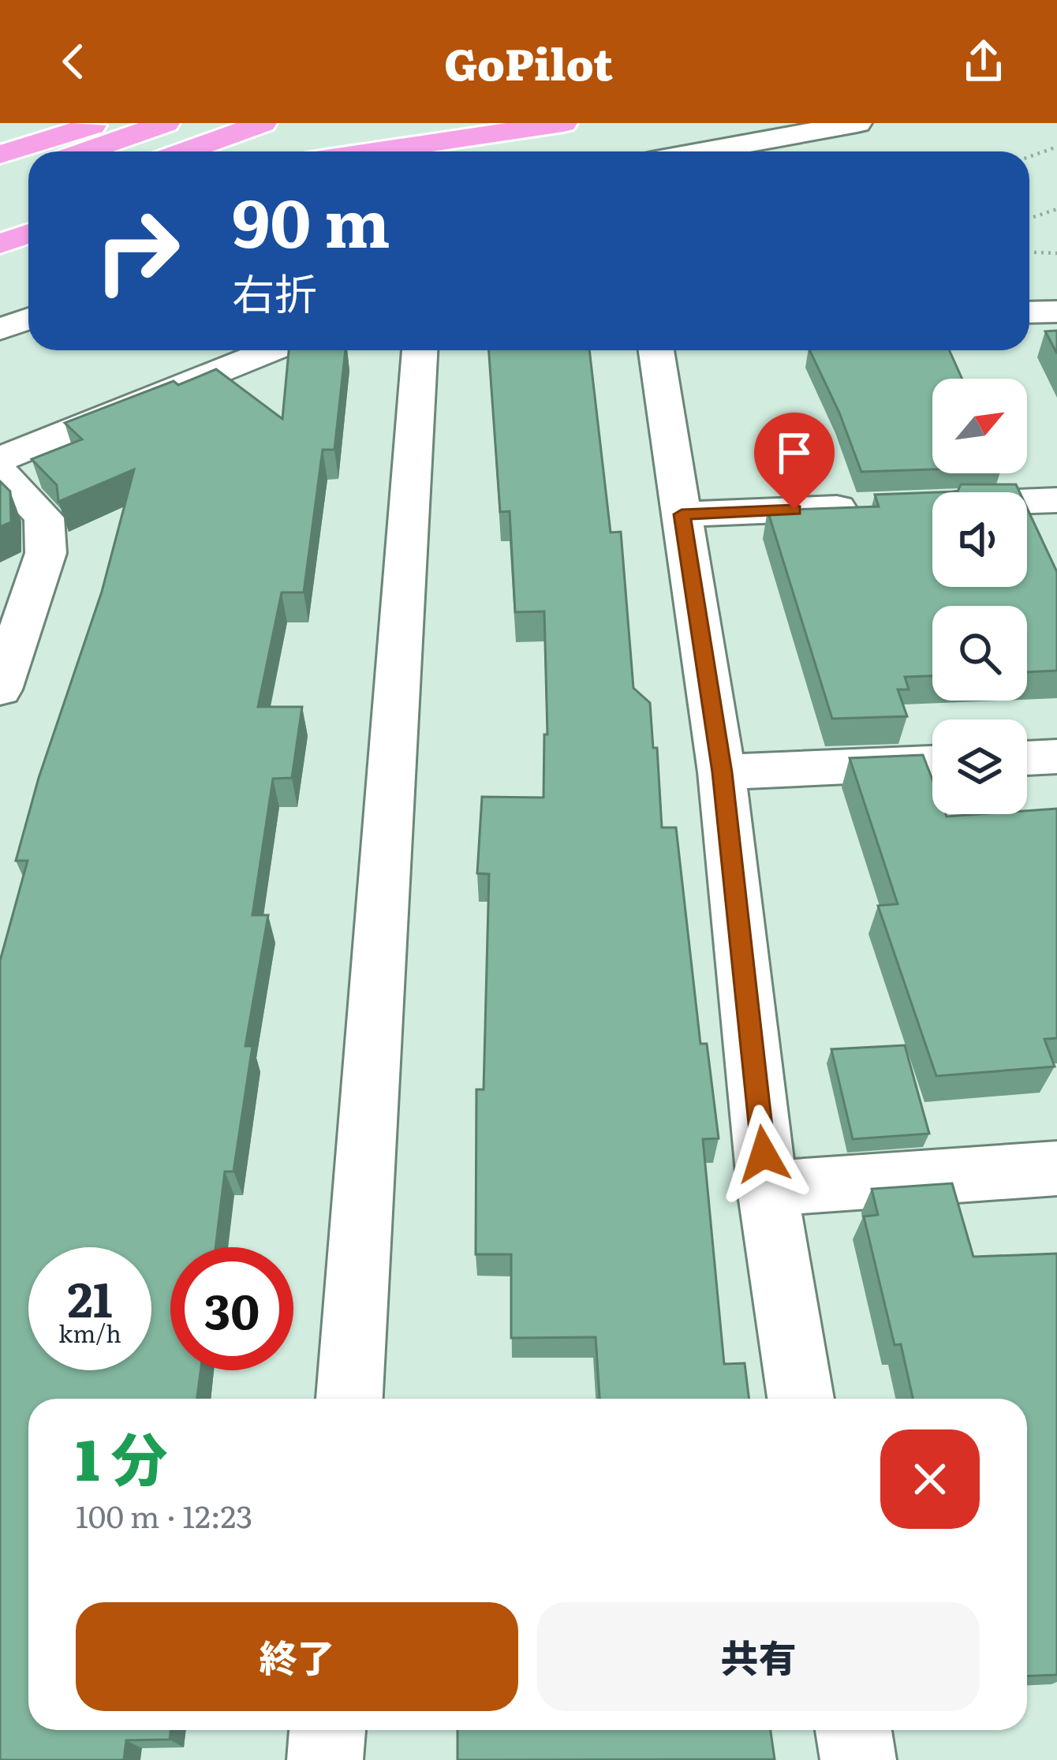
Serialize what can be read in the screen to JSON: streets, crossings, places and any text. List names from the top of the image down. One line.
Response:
{"north":"top right","page":{"header":"GoPilot","turn":["90 m","右折"],"speed":"21 km/h","limit":"30","heading":["1 分","100 m · 12:23"],"buttons":["終了","共有"]}}
